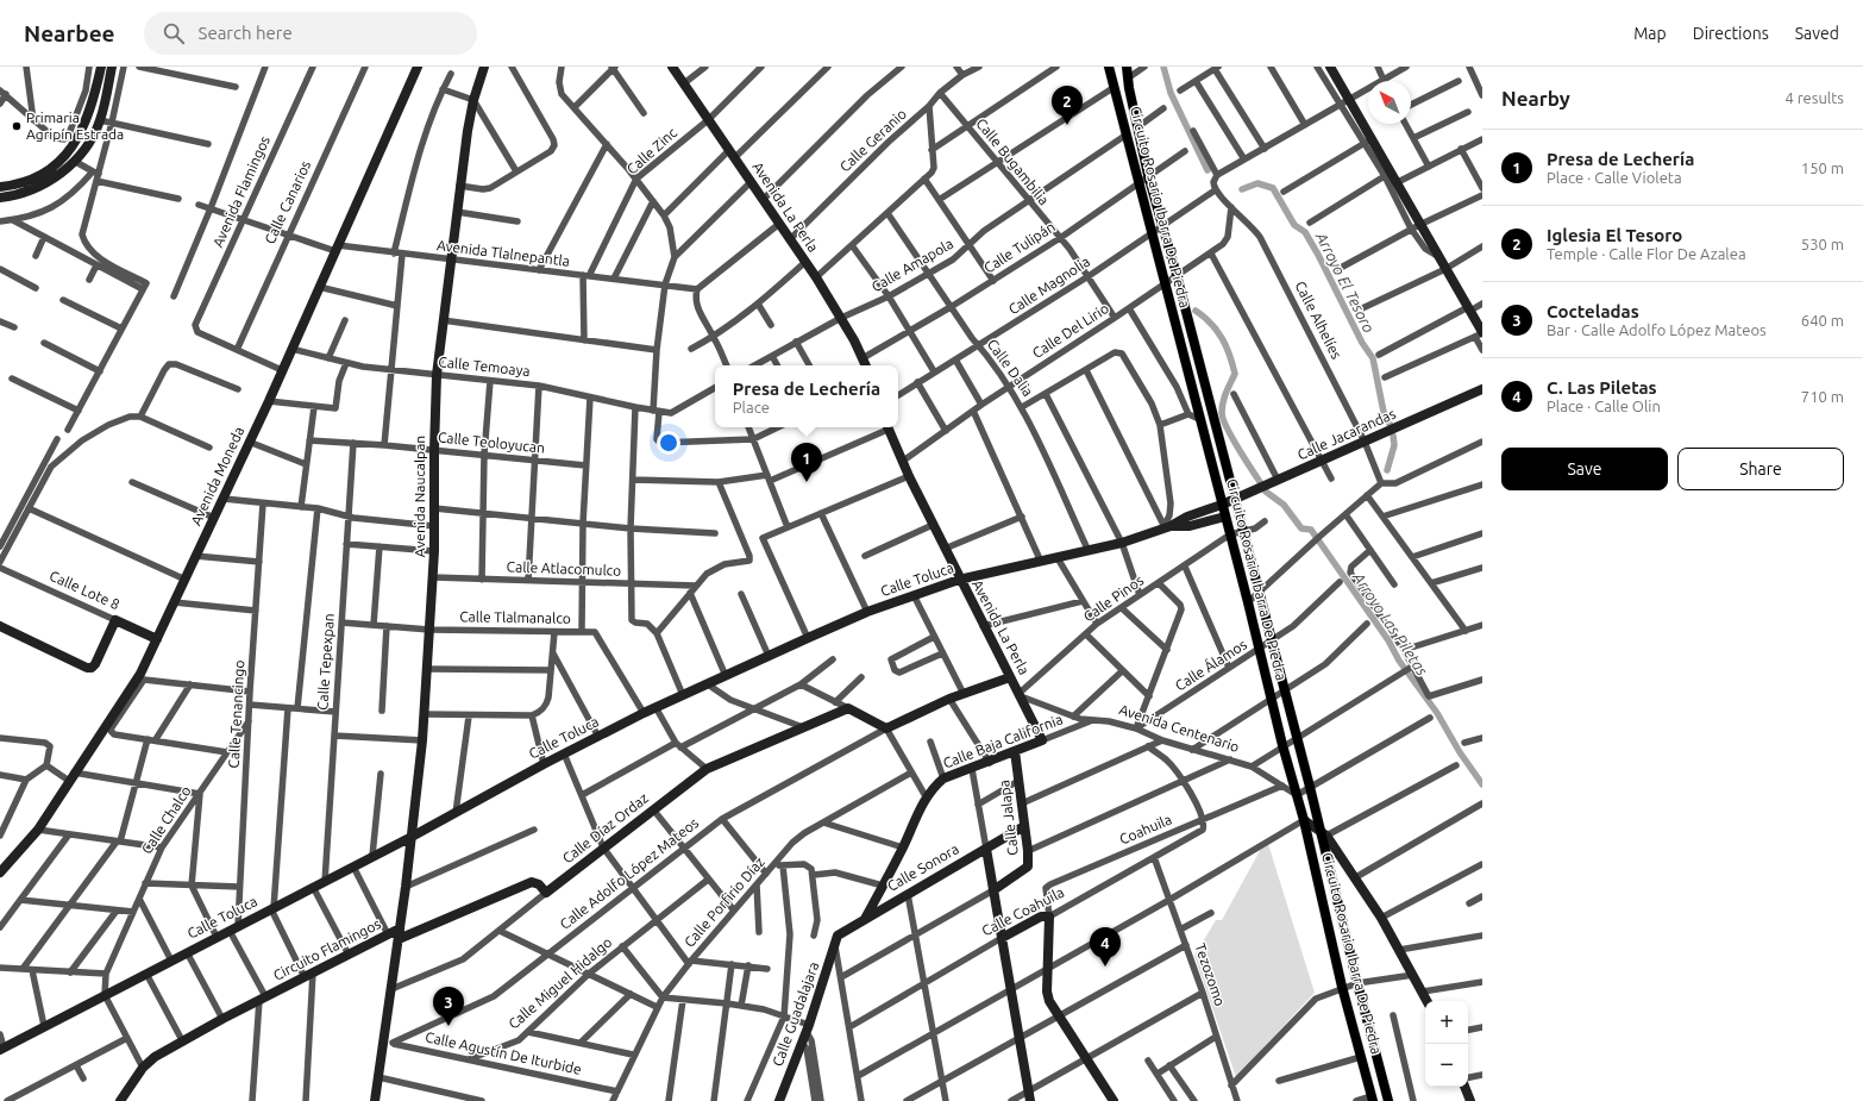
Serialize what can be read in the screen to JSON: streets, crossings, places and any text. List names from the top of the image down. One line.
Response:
{"streets":{"main road":["Avenida La Perla","Circuito Rosario Ibarra De Piedra","Calle Jacarandas","Avenida Moneda","Avenida Naucalpan","Calle Toluca","Calle Lote 8","Calle Baja California","Calle Jalapa","Calle Díaz Ordaz","Calle Sonora","Calle Adolfo López Mateos","Calle Coahuila","Circuito Flamingos","Calle Guadalajara"],"street":["Calle Geranio","Calle Zinc","Calle Bugambilia","Avenida Flamingos","Calle Canarios","Calle Tulipán","Avenida Tlalnepantla","Calle Amapola","Calle Magnolia","Calle Alhelíes","Calle Del Lirio","Calle Temoaya","Calle Dalia","Calle Teoloyucan","Calle Atlacomulco","Calle Pinos","Calle Tlalmanalco","Calle Tepexpan","Calle Álamos","Calle Tenancingo","Avenida Centenario","Calle Chalco","Coahuila","Calle Porfirio Díaz","Tezozomo","Calle Miguel Hidalgo","Calle Agustín De Iturbide"]},"crossings":[["Calle Geranio","Calle Bugambilia"],["Calle Geranio","Avenida La Perla"],["Calle Zinc","Avenida La Perla"],["Calle Zinc","Avenida Tlalnepantla"],["Calle Bugambilia","Calle Tulipán"],["Calle Bugambilia","Calle Amapola"],["Calle Bugambilia","Calle Magnolia"],["Calle Bugambilia","Calle Del Lirio"],["Avenida Flamingos","Calle Canarios"],["Avenida Flamingos","Avenida Tlalnepantla"],["Calle Canarios","Avenida Tlalnepantla"],["Avenida La Perla","Calle Tulipán"],["Avenida La Perla","Calle Amapola"],["Avenida La Perla","Calle Del Lirio"],["Avenida La Perla","Calle Toluca"],["Avenida La Perla","Calle Pinos"],["Avenida La Perla","Avenida Centenario"],["Avenida La Perla","Calle Baja California"],["Avenida La Perla","Calle Adolfo López Mateos"],["Circuito Rosario Ibarra De Piedra","Calle Tulipán"],["Circuito Rosario Ibarra De Piedra","Calle Amapola"],["Circuito Rosario Ibarra De Piedra","Calle Magnolia"],["Circuito Rosario Ibarra De Piedra","Calle Del Lirio"],["Circuito Rosario Ibarra De Piedra","Calle Jacarandas"],["Circuito Rosario Ibarra De Piedra","Calle Toluca"],["Circuito Rosario Ibarra De Piedra","Calle Pinos"],["Circuito Rosario Ibarra De Piedra","Calle Álamos"],["Circuito Rosario Ibarra De Piedra","Avenida Centenario"],["Calle Tulipán","Calle Dalia"],["Avenida Tlalnepantla","Avenida Moneda"],["Avenida Tlalnepantla","Avenida Naucalpan"],["Calle Amapola","Calle Dalia"],["Calle Magnolia","Calle Alhelíes"],["Calle Magnolia","Calle Dalia"],["Calle Alhelíes","Calle Del Lirio"],["Calle Alhelíes","Calle Jacarandas"],["Calle Del Lirio","Calle Dalia"],["Calle Temoaya","Avenida Moneda"],["Calle Temoaya","Avenida Naucalpan"],["Calle Dalia","Calle Toluca"],["Calle Jacarandas","Calle Toluca"],["Calle Teoloyucan","Avenida Naucalpan"],["Calle Teoloyucan","Calle Tepexpan"],["Avenida Moneda","Calle Lote 8"],["Avenida Naucalpan","Calle Atlacomulco"],["Avenida Naucalpan","Calle Toluca"],["Avenida Naucalpan","Calle Tlalmanalco"],["Avenida Naucalpan","Circuito Flamingos"],["Calle Toluca","Calle Tlalmanalco"],["Calle Toluca","Calle Tepexpan"],["Calle Toluca","Calle Tenancingo"],["Calle Toluca","Calle Chalco"],["Calle Pinos","Avenida Centenario"],["Calle Tlalmanalco","Calle Tepexpan"],["Calle Álamos","Avenida Centenario"],["Calle Tenancingo","Calle Chalco"],["Avenida Centenario","Calle Baja California"],["Avenida Centenario","Coahuila"],["Calle Baja California","Calle Jalapa"],["Calle Baja California","Calle Sonora"],["Calle Jalapa","Calle Sonora"],["Calle Díaz Ordaz","Circuito Flamingos"],["Coahuila","Calle Coahuila"],["Calle Sonora","Calle Guadalajara"],["Calle Adolfo López Mateos","Circuito Flamingos"],["Calle Adolfo López Mateos","Calle Agustín De Iturbide"],["Calle Porfirio Díaz","Calle Agustín De Iturbide"],["Calle Coahuila","Tezozomo"],["Circuito Flamingos","Calle Agustín De Iturbide"],["Calle Miguel Hidalgo","Calle Agustín De Iturbide"]],"water":["Arroyo El Tesoro","Arroyo Las Piletas"],"places":["Primaria Agripín Estrada"],"north":"top left","page":{"header":"Nearbee","search":"Search here","nav":["Map","Directions","Saved"],"heading":["Nearby","4 results"],"pins":["2","1","4","3"],"list":[{"mark":"1","name":"Presa de Lechería","note":"Place · Calle Violeta","value":"150 m"},{"mark":"2","name":"Iglesia El Tesoro","note":"Temple · Calle Flor De Azalea","value":"530 m"},{"mark":"3","name":"Cocteladas","note":"Bar · Calle Adolfo López Mateos","value":"640 m"},{"mark":"4","name":"C. Las Piletas","note":"Place · Calle Olin","value":"710 m"}],"popup":["Presa de Lechería","Place"],"buttons":["Save","Share"],"map_buttons":["+","−"]}}
